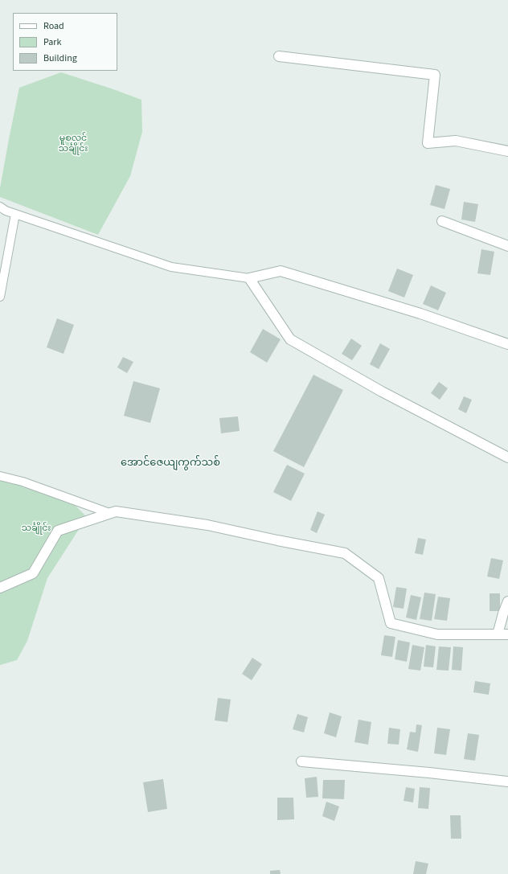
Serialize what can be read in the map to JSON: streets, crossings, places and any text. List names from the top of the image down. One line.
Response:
{"districts":["အောင်ဇေယျကွက်သစ်"],"parks":["မူစလင် သင်္ချိုင်း","သင်္ချိုင်း"],"legend":["Road","Park","Building"]}
